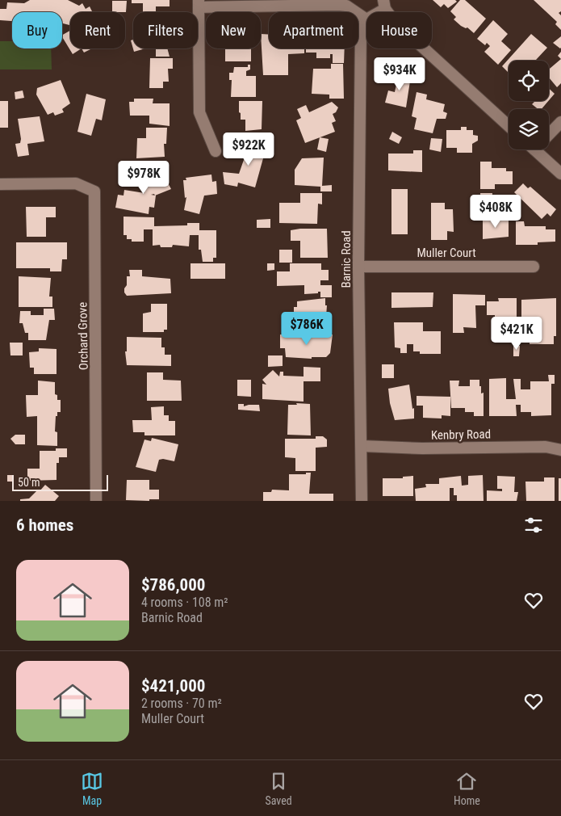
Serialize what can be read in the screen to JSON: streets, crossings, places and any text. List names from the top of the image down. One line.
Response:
{"streets":{"street":["Muller Court","Barnic Road","Orchard Grove","Kenbry Road"]},"crossings":[["Muller Court","Barnic Road"],["Barnic Road","Kenbry Road"]],"scale_bar":"50 m","page":{"chip":["Buy","Rent","Filters","New","Apartment","House"],"price":["$934K","$922K","$978K","$408K","$786K","$421K"],"scale":"50 m","heading":"6 homes","list":[{"name":"$786,000","note":"4 rooms · 108 m² · Barnic Road"},{"name":"$421,000","note":"2 rooms · 70 m² · Muller Court"}],"tabs":["Map","Saved","Home"]}}
